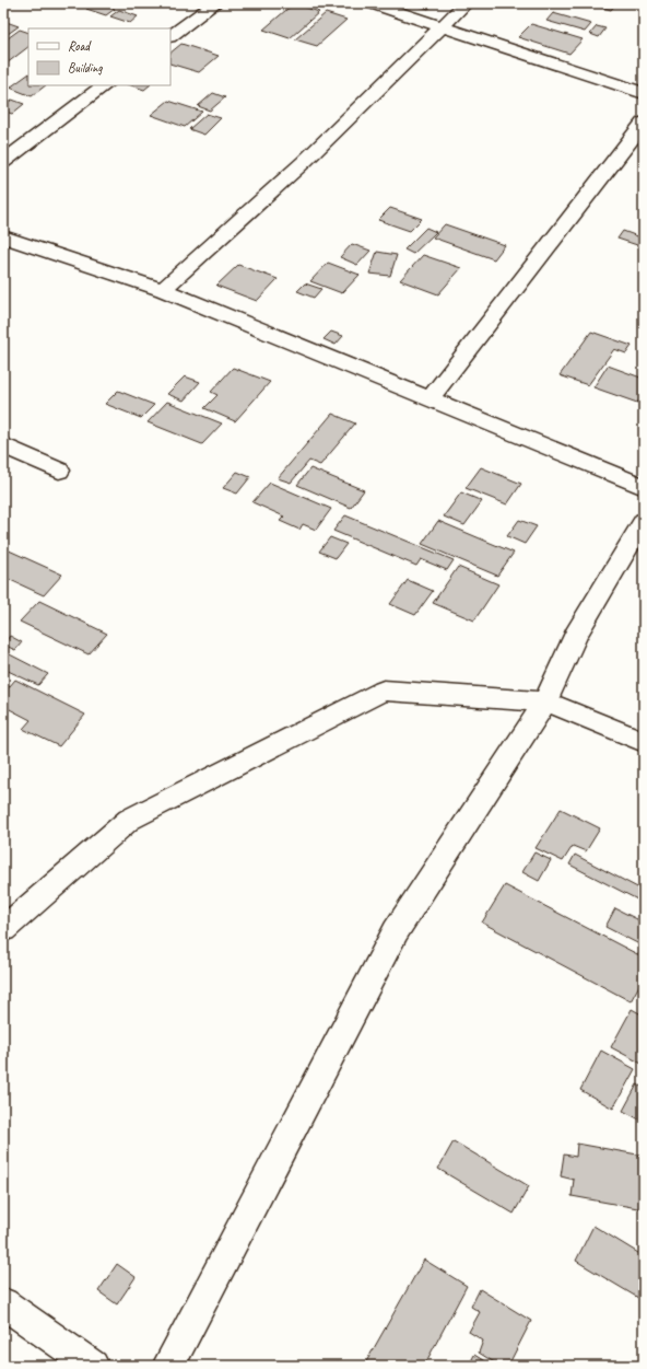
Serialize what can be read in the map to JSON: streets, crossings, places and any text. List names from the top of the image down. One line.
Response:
{"legend":["Road","Building"]}
